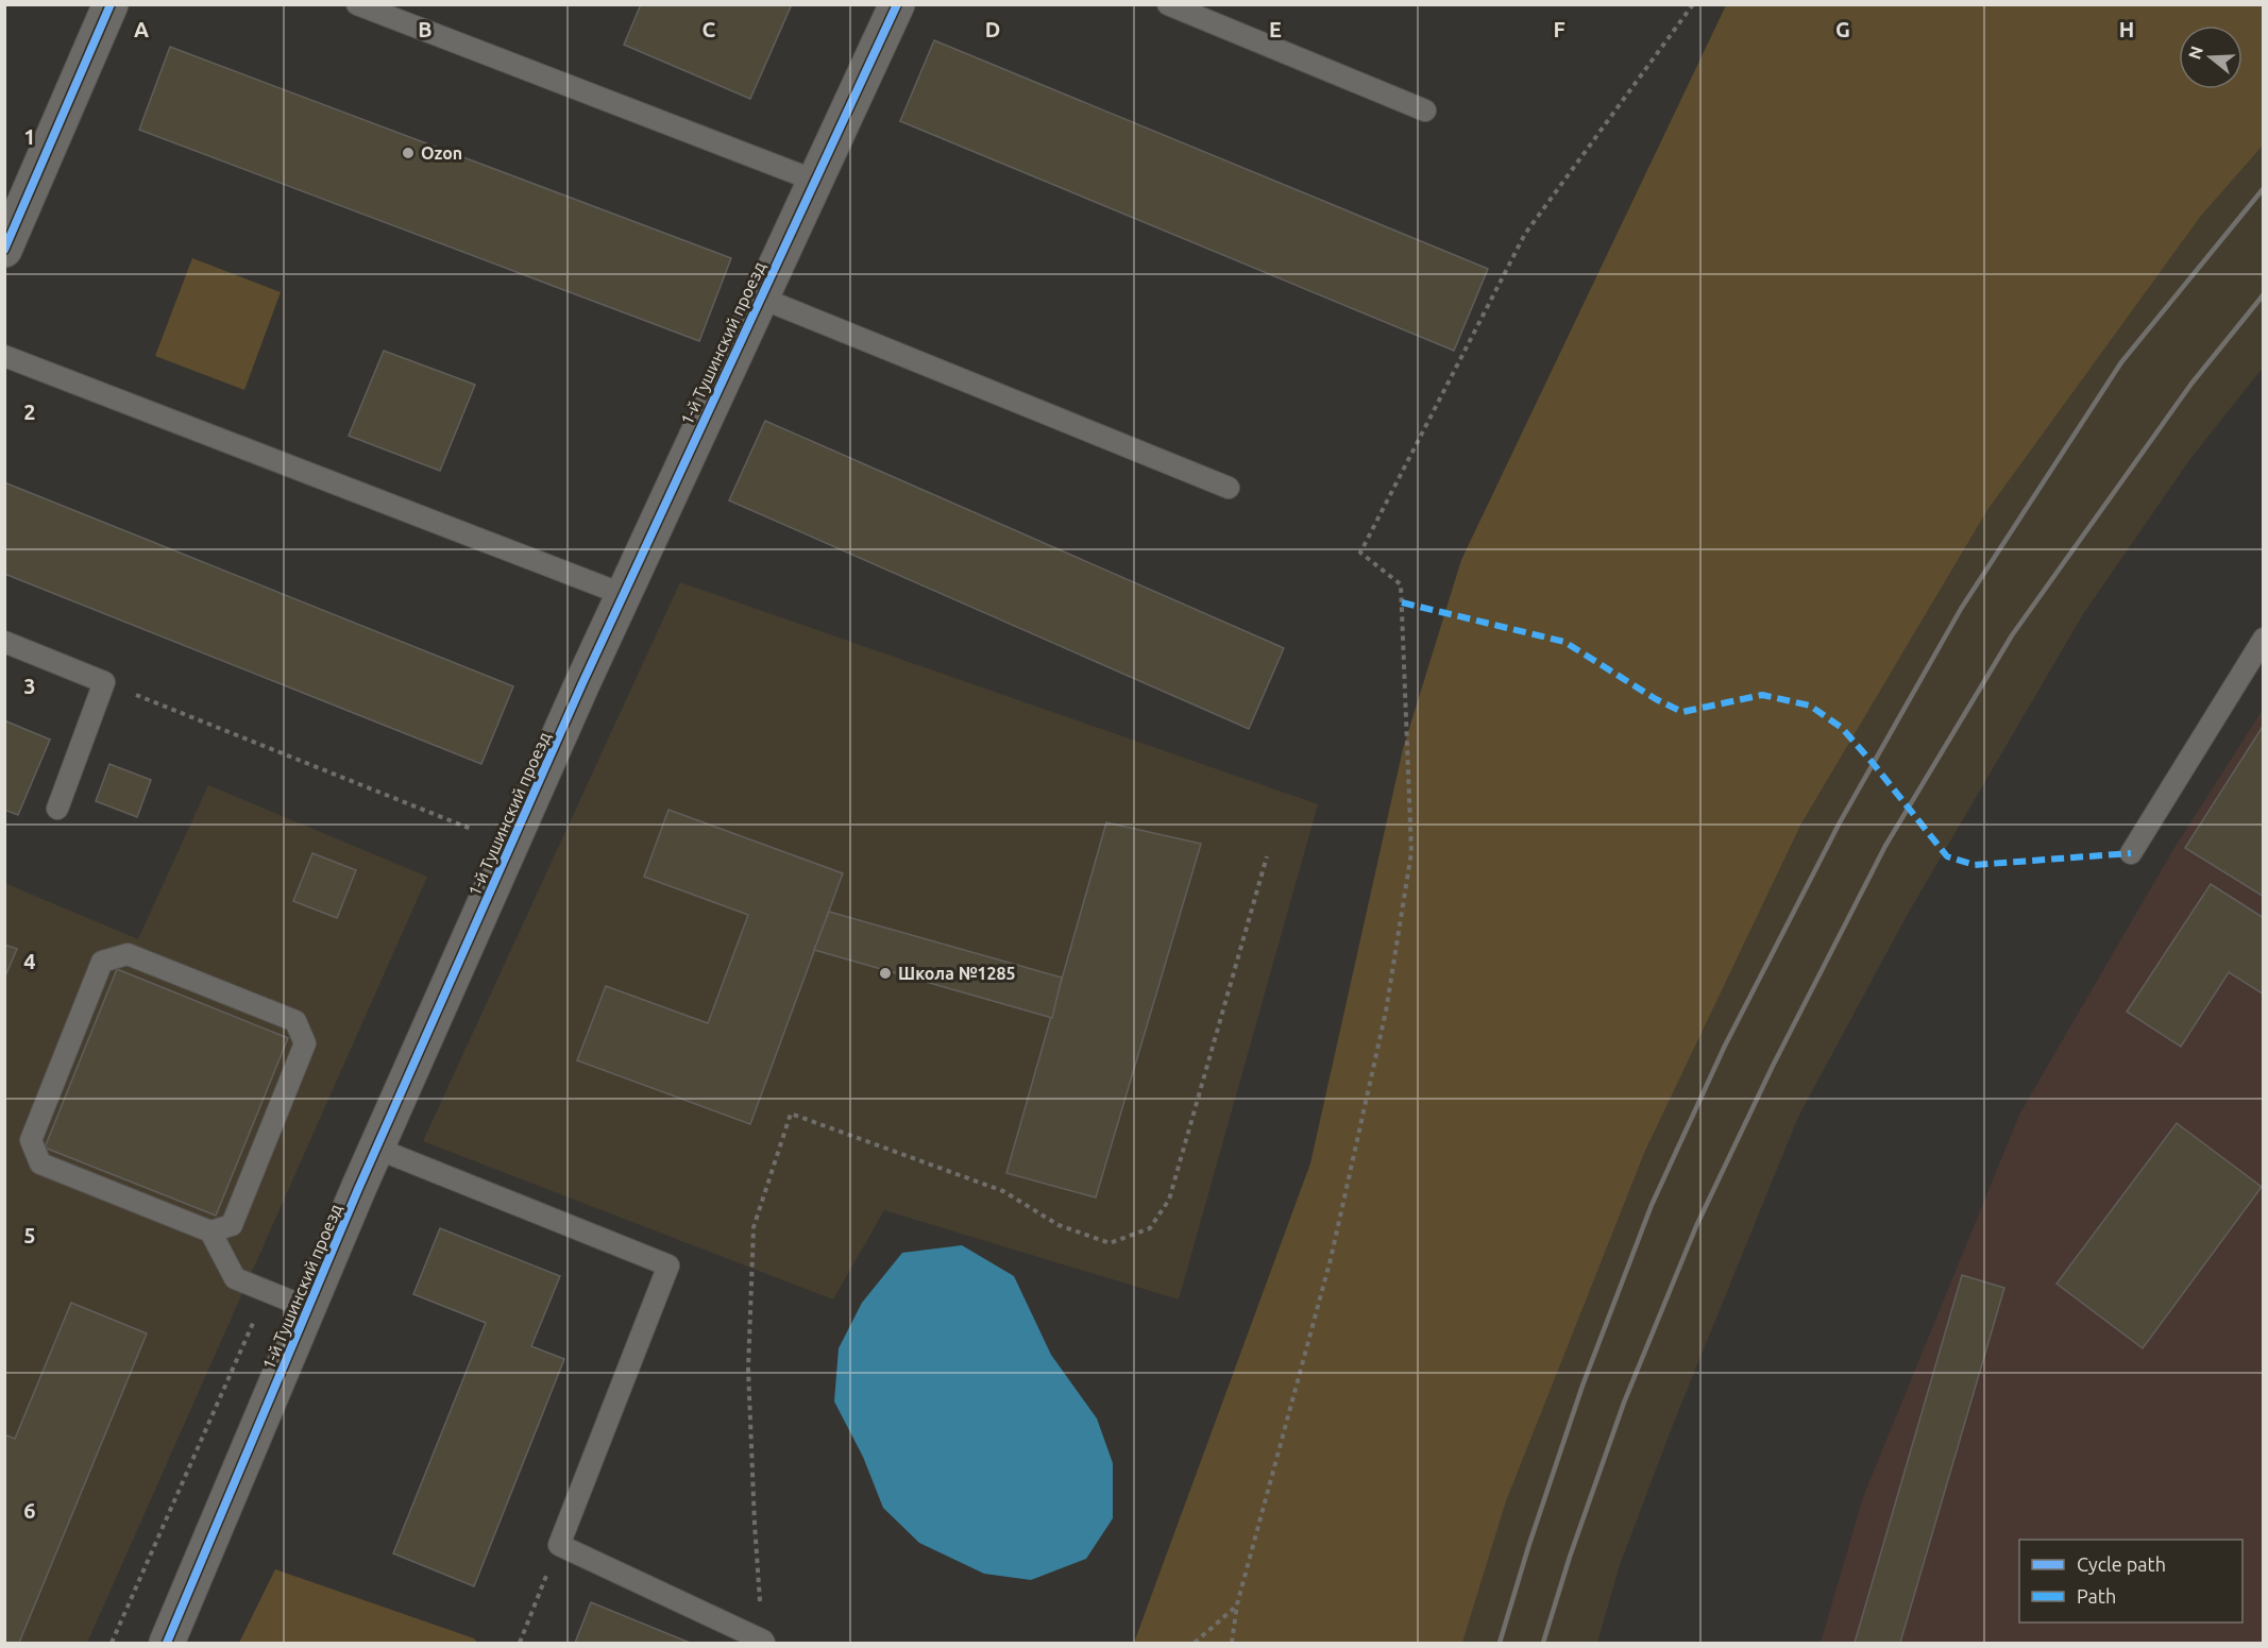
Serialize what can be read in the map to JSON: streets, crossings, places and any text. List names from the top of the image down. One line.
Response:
{"streets":{"street":["1-й Тушинский проезд"]},"places":["Ozon","Школа №1285"],"legend":["Cycle path","Path"],"north":"left","grid":{"columns":["A","B","C","D","E","F","G","H"],"rows":["1","2","3","4","5","6"]}}
